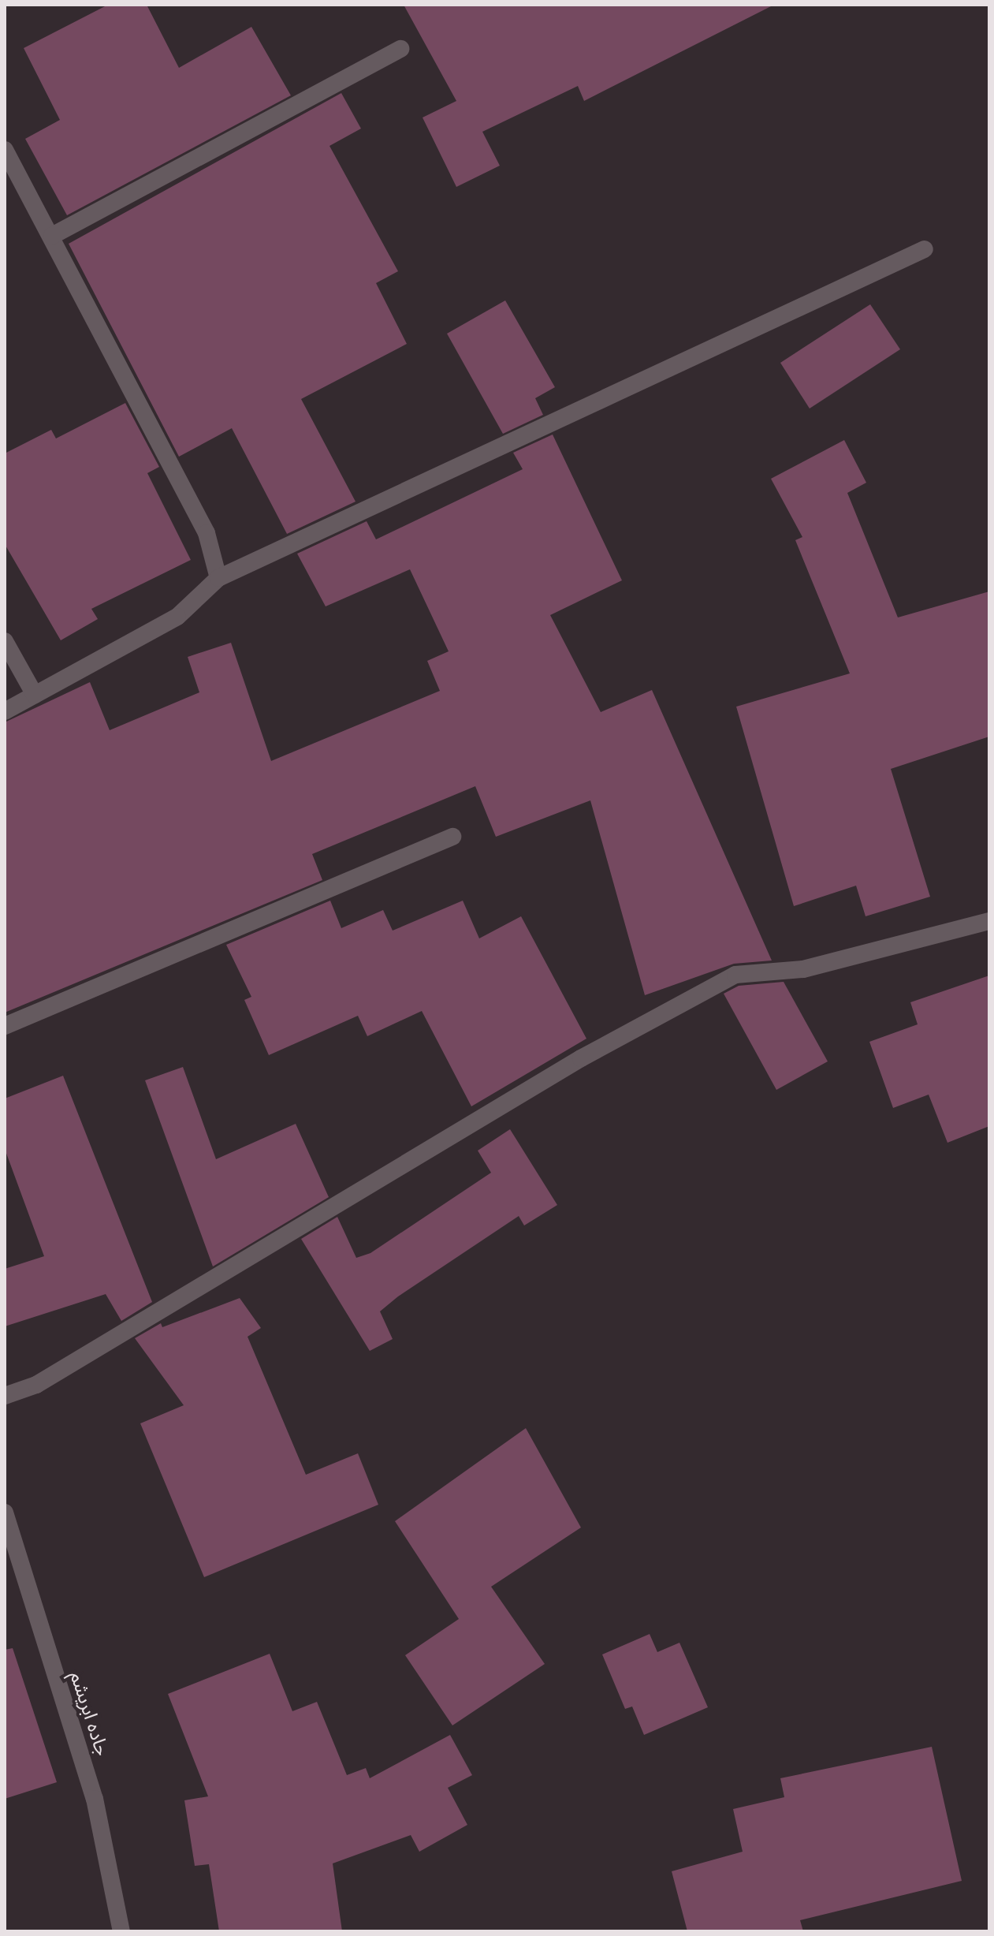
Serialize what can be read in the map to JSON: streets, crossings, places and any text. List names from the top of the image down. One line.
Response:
{"streets":{"street":["جاده ابریشم"]}}
